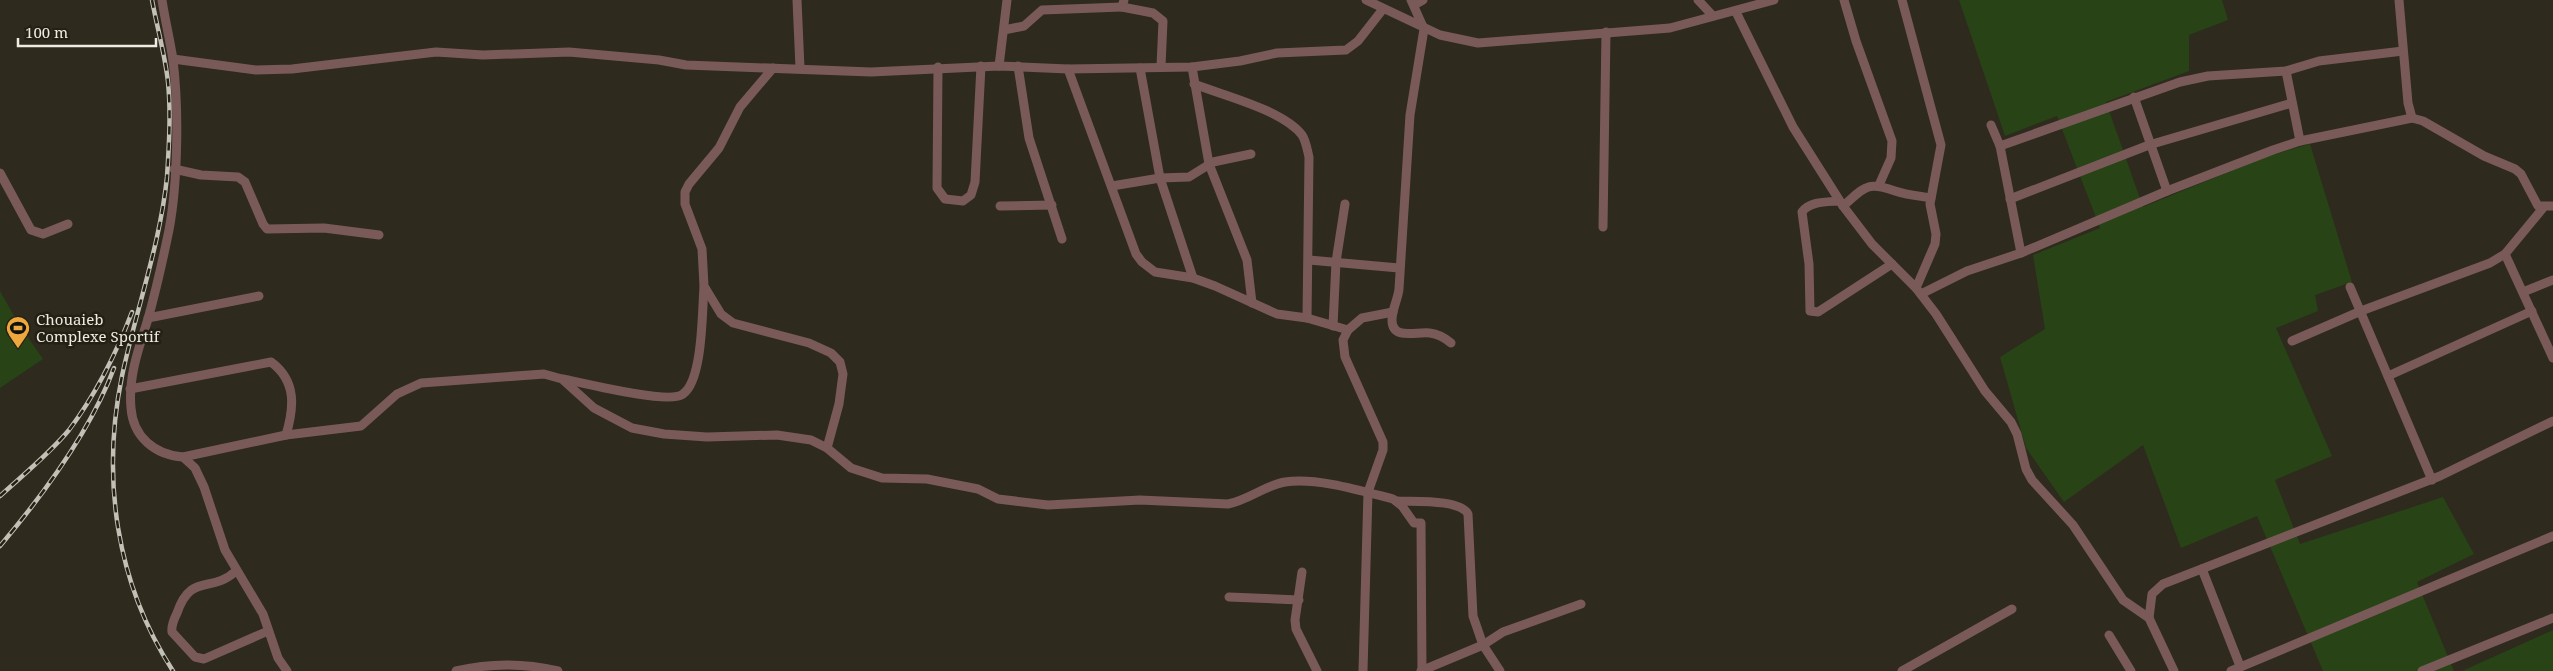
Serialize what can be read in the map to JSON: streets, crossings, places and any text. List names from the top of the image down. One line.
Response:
{"places":{"sports":["Chouaieb Complexe Sportif"]},"scale_bar":"100 m"}
